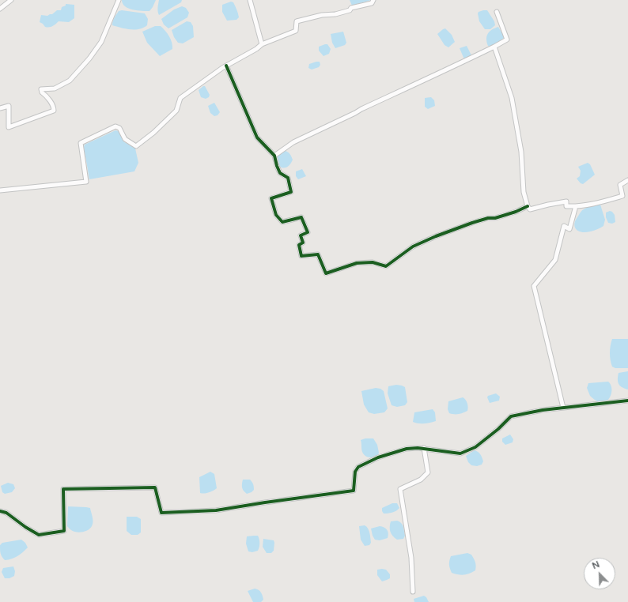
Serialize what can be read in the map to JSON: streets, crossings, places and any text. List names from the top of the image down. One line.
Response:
{"north":"top left"}
